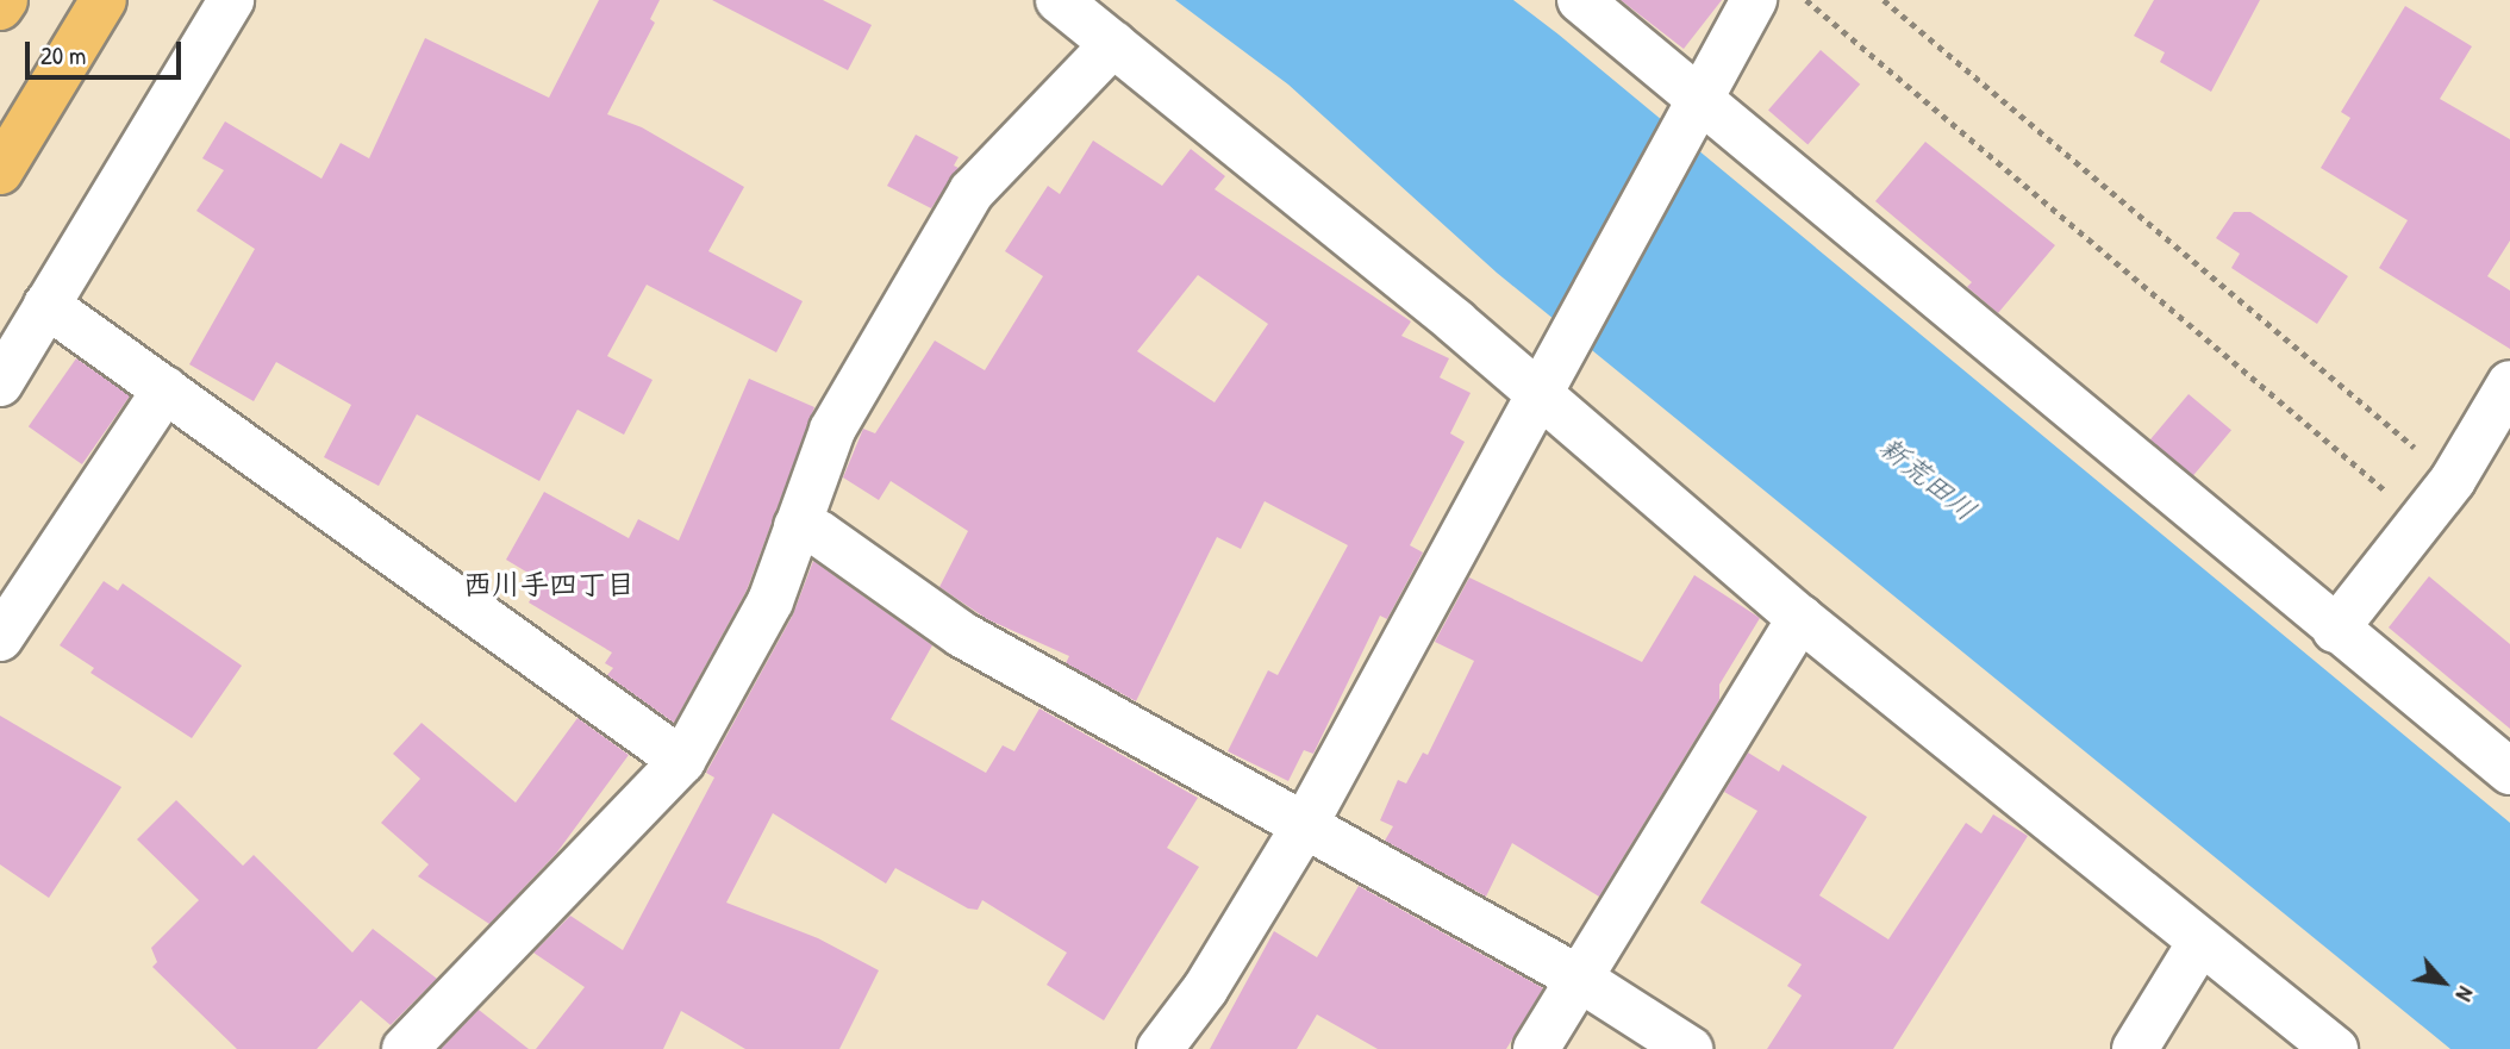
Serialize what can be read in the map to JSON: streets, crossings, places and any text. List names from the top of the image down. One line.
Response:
{"districts":["西川手四丁目"],"water":["新荒田川"],"scale_bar":"20 m","north":"bottom right"}
